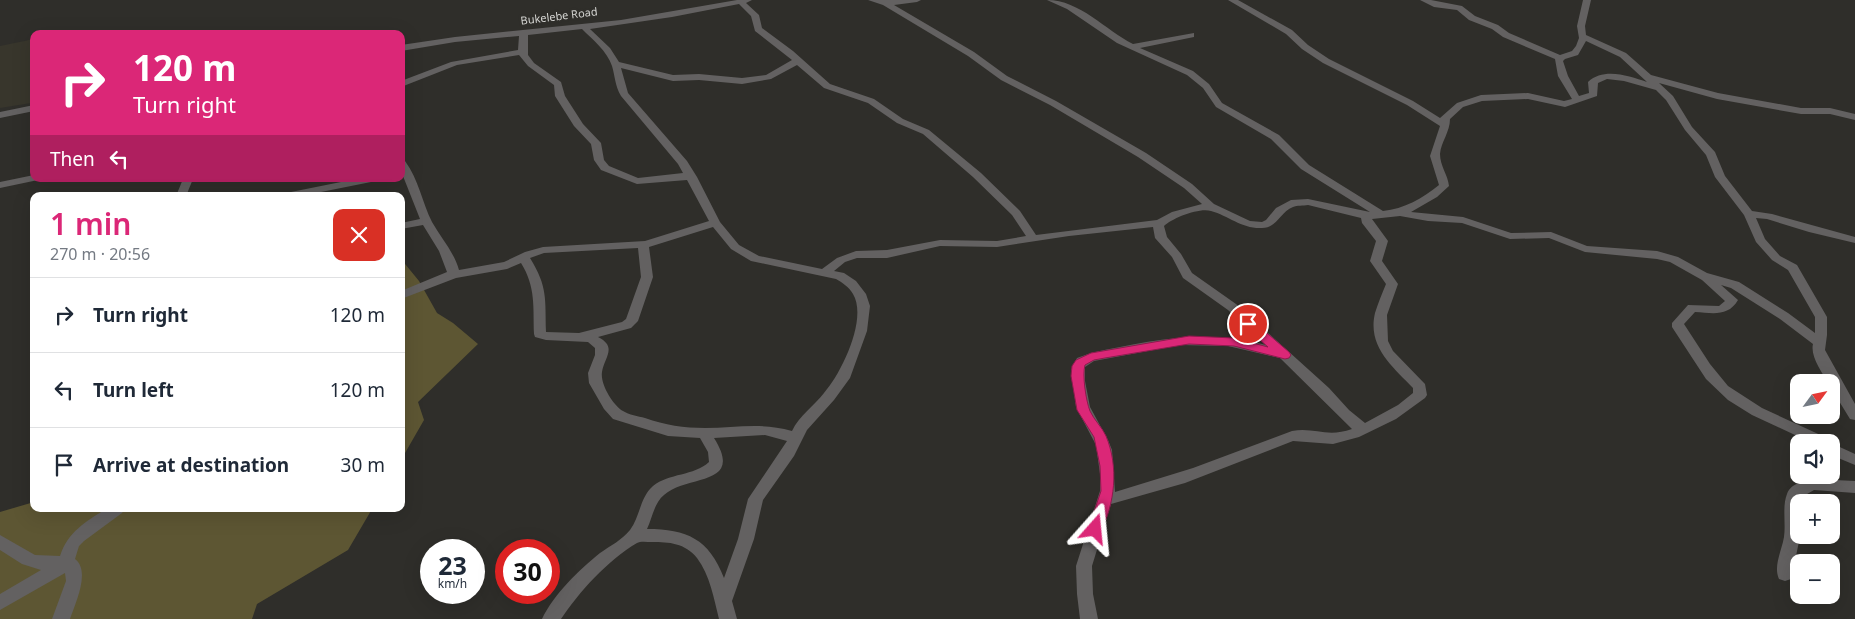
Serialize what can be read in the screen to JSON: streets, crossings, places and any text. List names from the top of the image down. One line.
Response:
{"streets":{"street":["Bukelebe Road"]},"north":"top right","page":{"turn":["120 m","Turn right"],"then":"Then","heading":["1 min","270 m · 20:56"],"list":[{"name":"Turn right","value":"120 m"},{"name":"Turn left","value":"120 m"},{"name":"Arrive at destination","value":"30 m"}],"map_buttons":["+","−"],"speed":"23 km/h","limit":"30"}}
